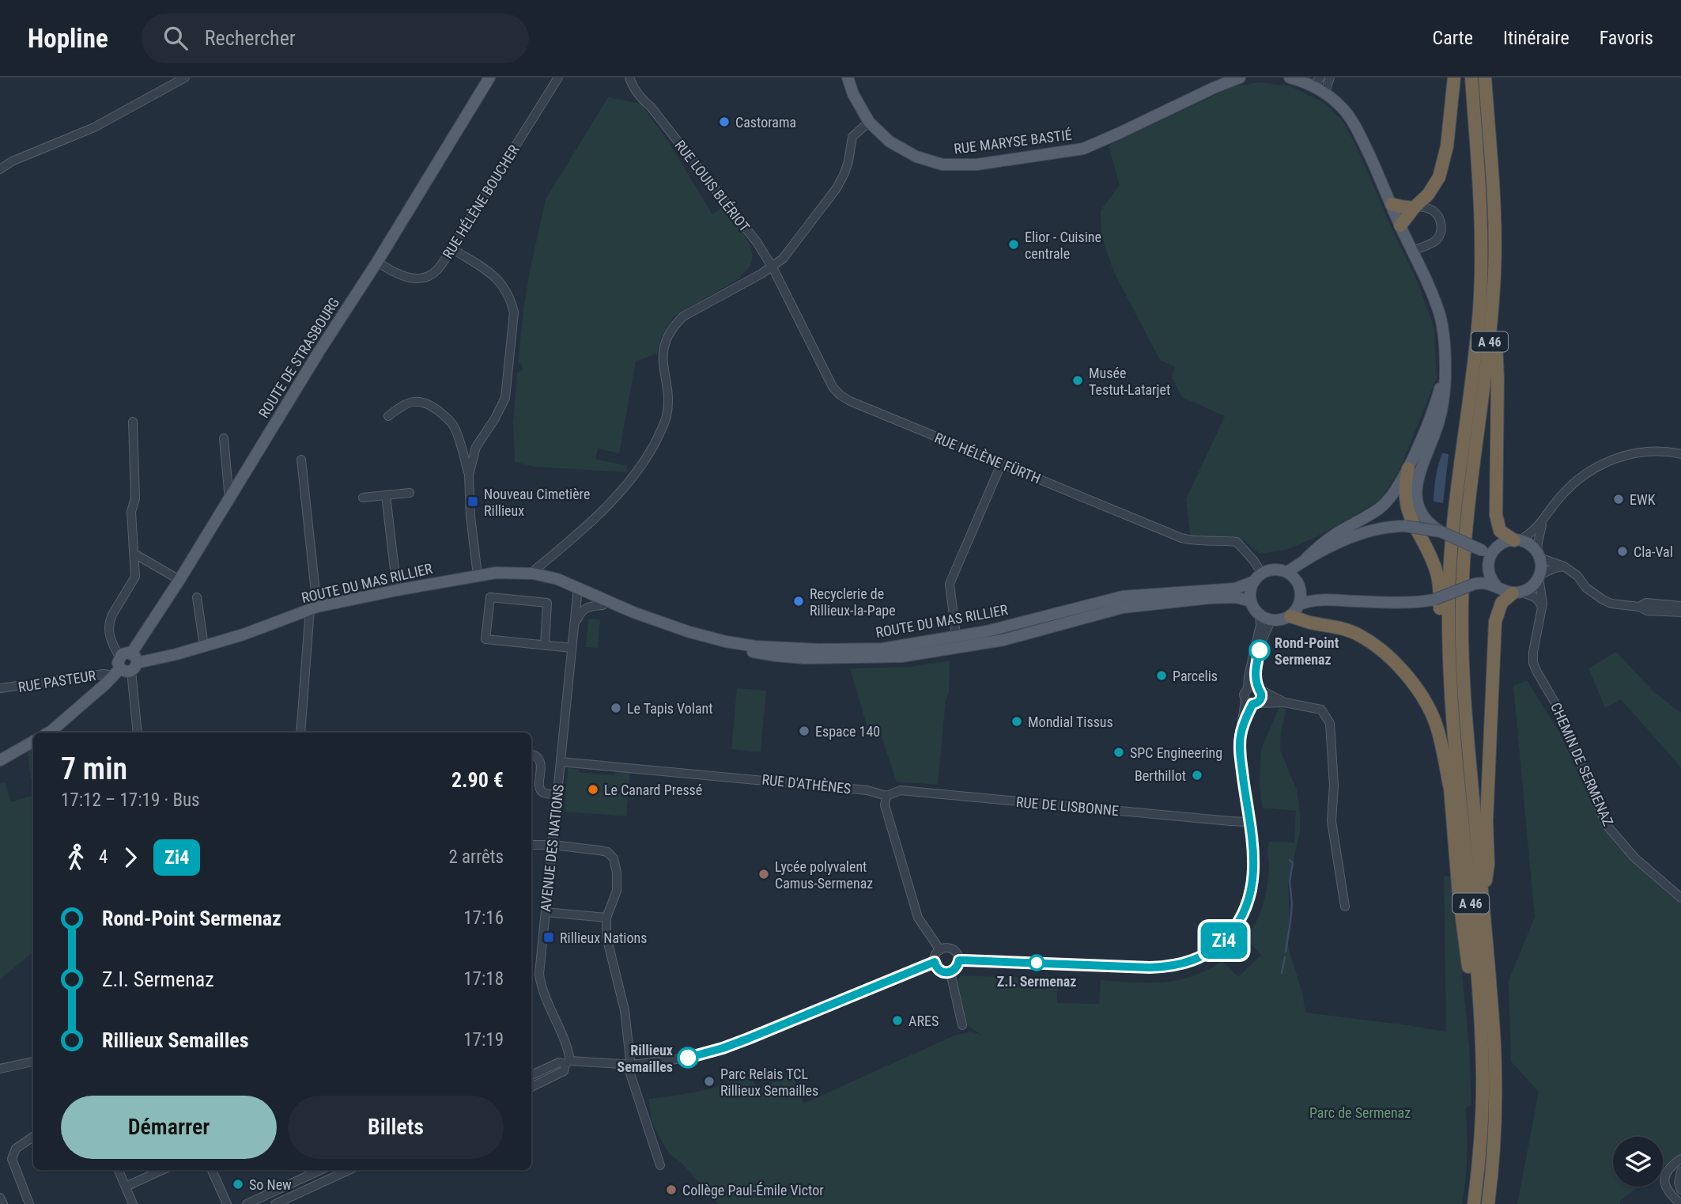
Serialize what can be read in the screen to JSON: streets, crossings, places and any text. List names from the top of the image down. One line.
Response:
{"streets":{"highway":["A 46"],"main road":["RUE MARYSE BASTIÉ","ROUTE DE STRASBOURG","ROUTE DU MAS RILLIER"],"street":["RUE LOUIS BLÉRIOT","RUE HÉLÈNE BOUCHER","RUE HÉLÈNE FÜRTH","RUE PASTEUR","CHEMIN DE SERMENAZ","RUE D'ATHÈNES","RUE DE LISBONNE","AVENUE DES NATIONS"]},"crossings":[["RUE LOUIS BLÉRIOT","RUE HÉLÈNE FÜRTH"],["RUE HÉLÈNE BOUCHER","ROUTE DE STRASBOURG"],["ROUTE DE STRASBOURG","ROUTE DU MAS RILLIER"],["ROUTE DE STRASBOURG","RUE PASTEUR"],["RUE HÉLÈNE FÜRTH","ROUTE DU MAS RILLIER"],["ROUTE DU MAS RILLIER","RUE PASTEUR"],["ROUTE DU MAS RILLIER","AVENUE DES NATIONS"],["RUE D'ATHÈNES","RUE DE LISBONNE"],["RUE D'ATHÈNES","AVENUE DES NATIONS"]],"parks":["Parc de Sermenaz"],"places":{"other":["Castorama","Elior - Cuisine centrale","Musée Testut-Latarjet","EWK","Cla-Val","Recyclerie de Rillieux-la-Pape","Rond-Point Sermenaz","Parcelis","Le Tapis Volant","Mondial Tissus","Espace 140","SPC Engineering","Berthillot","Le Canard Pressé","Lycée polyvalent Camus-Sermenaz","Z.I. Sermenaz","ARES","Rillieux Semailles","Parc Relais TCL Rillieux Semailles","So New","Collège Paul-Émile Victor"],"transit":["Nouveau Cimetière Rillieux","Rillieux Nations"]},"lines":["bus line Zi4"],"page":{"header":"Hopline","search":"Rechercher","nav":["Carte","Itinéraire","Favoris"],"on_map":"Zi4","heading":["7 min","17:12 – 17:19 · Bus","2.90 €"],"legs":["4","Zi4","2 arrêts"],"list":[{"name":"Rond-Point Sermenaz","value":"17:16"},{"name":"Z.I. Sermenaz","value":"17:18"},{"name":"Rillieux Semailles","value":"17:19"}],"buttons":["Démarrer","Billets"]}}
